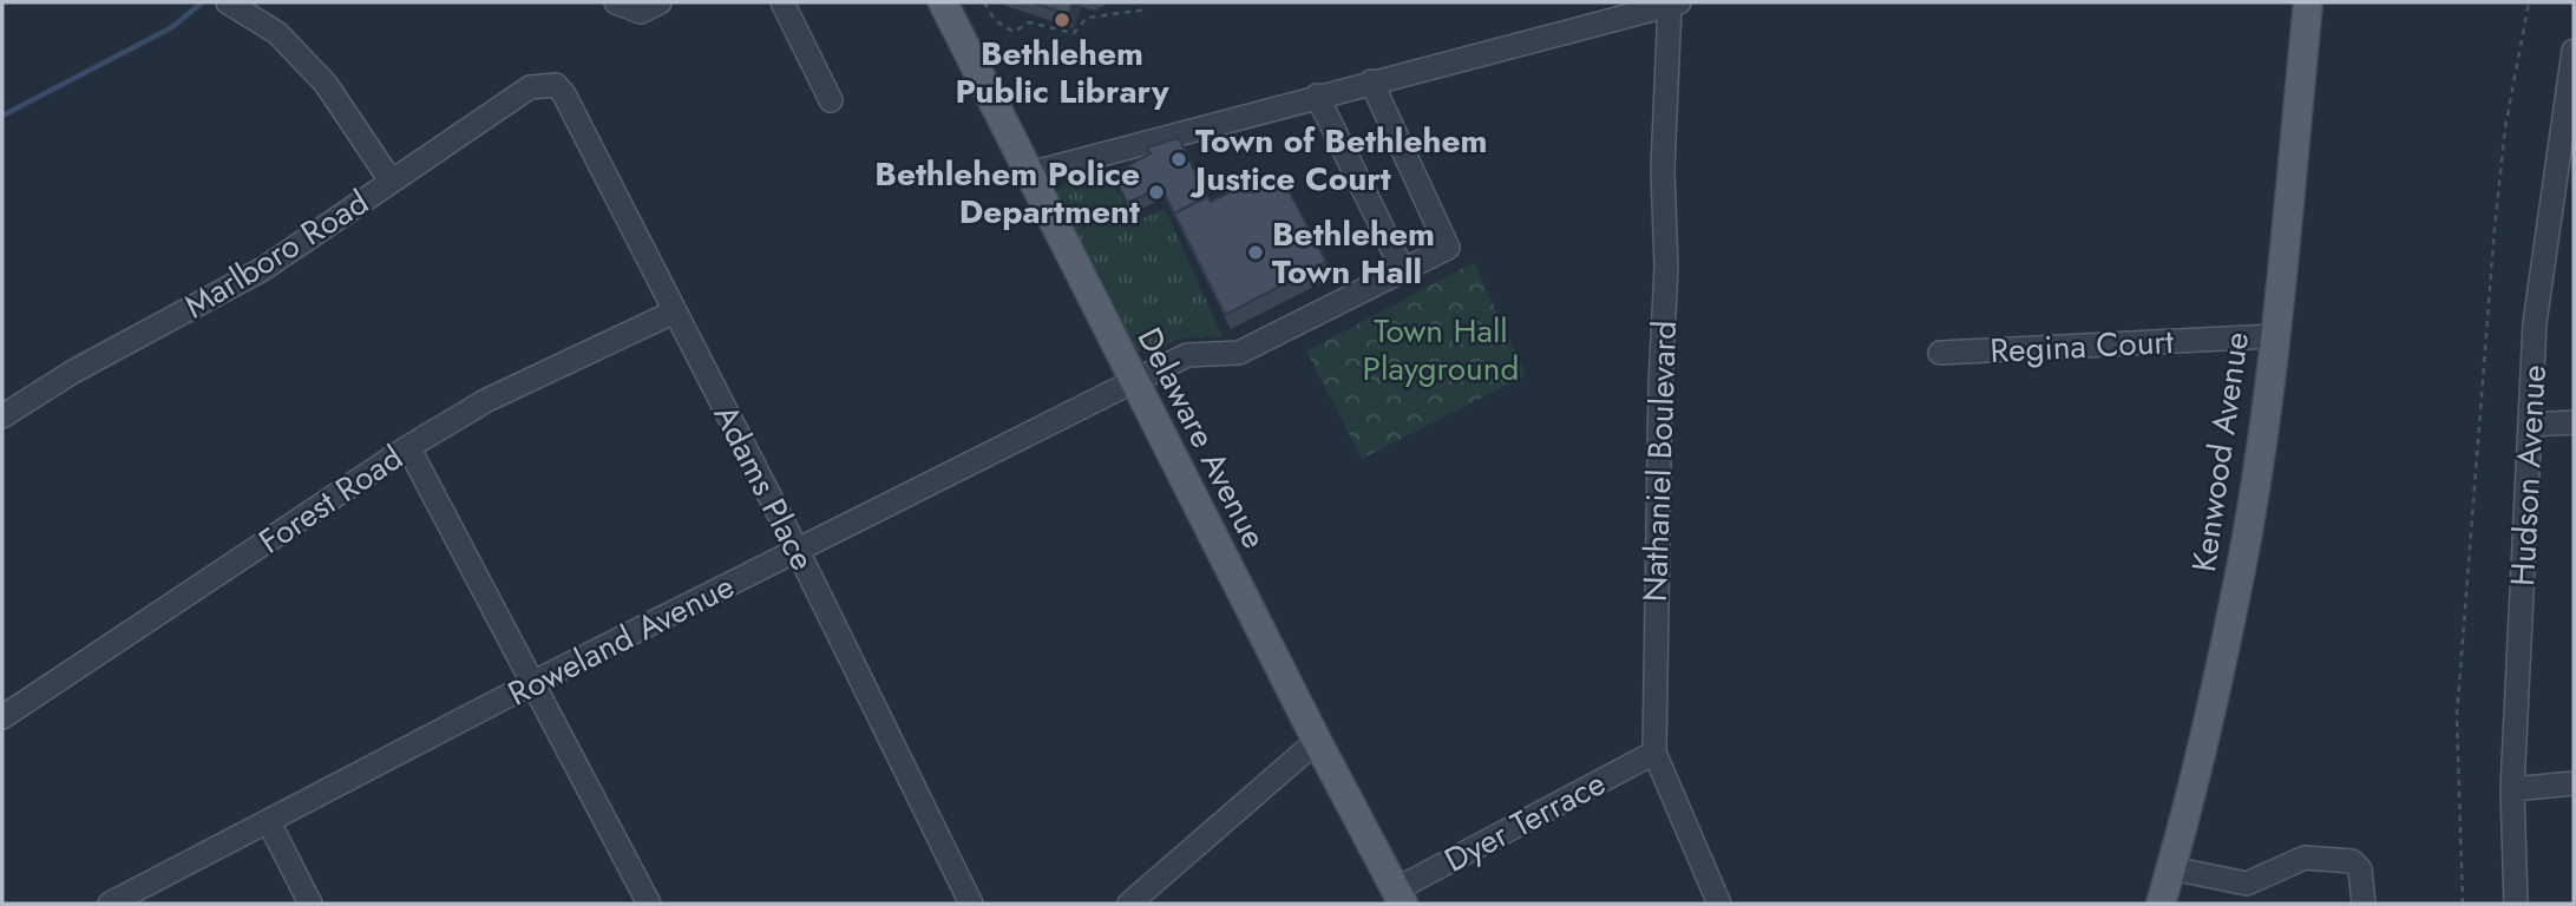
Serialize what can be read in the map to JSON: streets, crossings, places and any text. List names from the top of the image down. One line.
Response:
{"streets":{"main road":["Delaware Avenue","Kenwood Avenue"],"street":["Marlboro Road","Regina Court","Nathaniel Boulevard","Hudson Avenue","Adams Place","Forest Road","Roweland Avenue","Dyer Terrace"]},"crossings":[["Marlboro Road","Adams Place"],["Regina Court","Kenwood Avenue"],["Delaware Avenue","Roweland Avenue"],["Delaware Avenue","Dyer Terrace"],["Nathaniel Boulevard","Dyer Terrace"],["Adams Place","Forest Road"],["Adams Place","Roweland Avenue"]],"parks":["Town Hall Playground"],"places":["Bethlehem Public Library","Town of Bethlehem Justice Court","Bethlehem Police Department","Bethlehem Town Hall"]}
